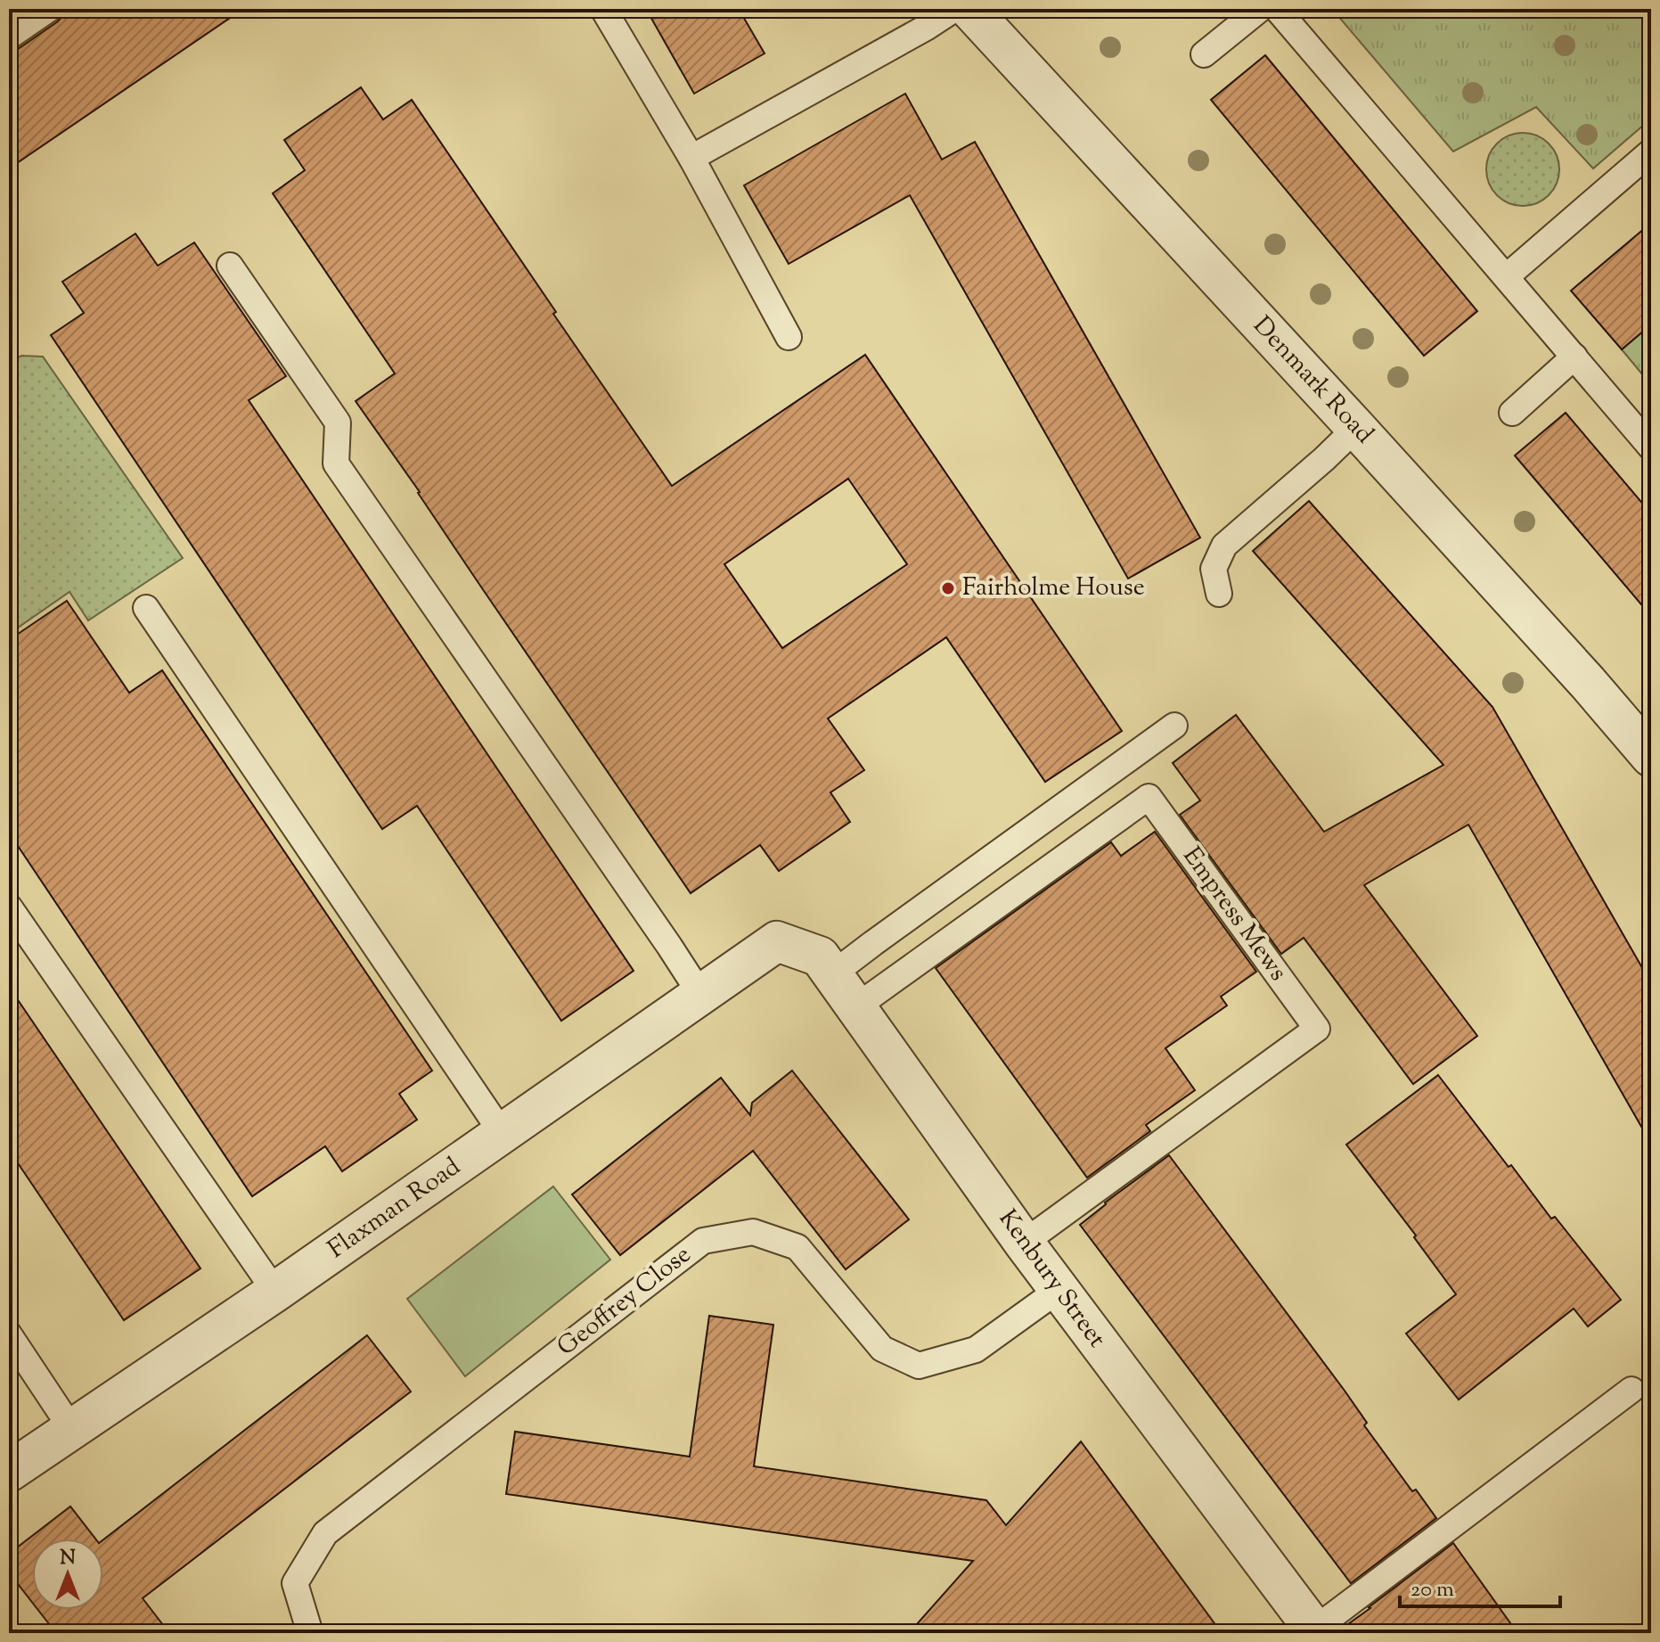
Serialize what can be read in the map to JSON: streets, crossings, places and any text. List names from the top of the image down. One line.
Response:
{"streets":{"street":["Denmark Road","Flaxman Road","Kenbury Street"],"lane":["Empress Mews","Geoffrey Close"]},"crossings":[["Empress Mews","Kenbury Street"],["Flaxman Road","Kenbury Street"],["Kenbury Street","Geoffrey Close"]],"places":["Fairholme House"],"scale_bar":"20 m","north":"top"}
